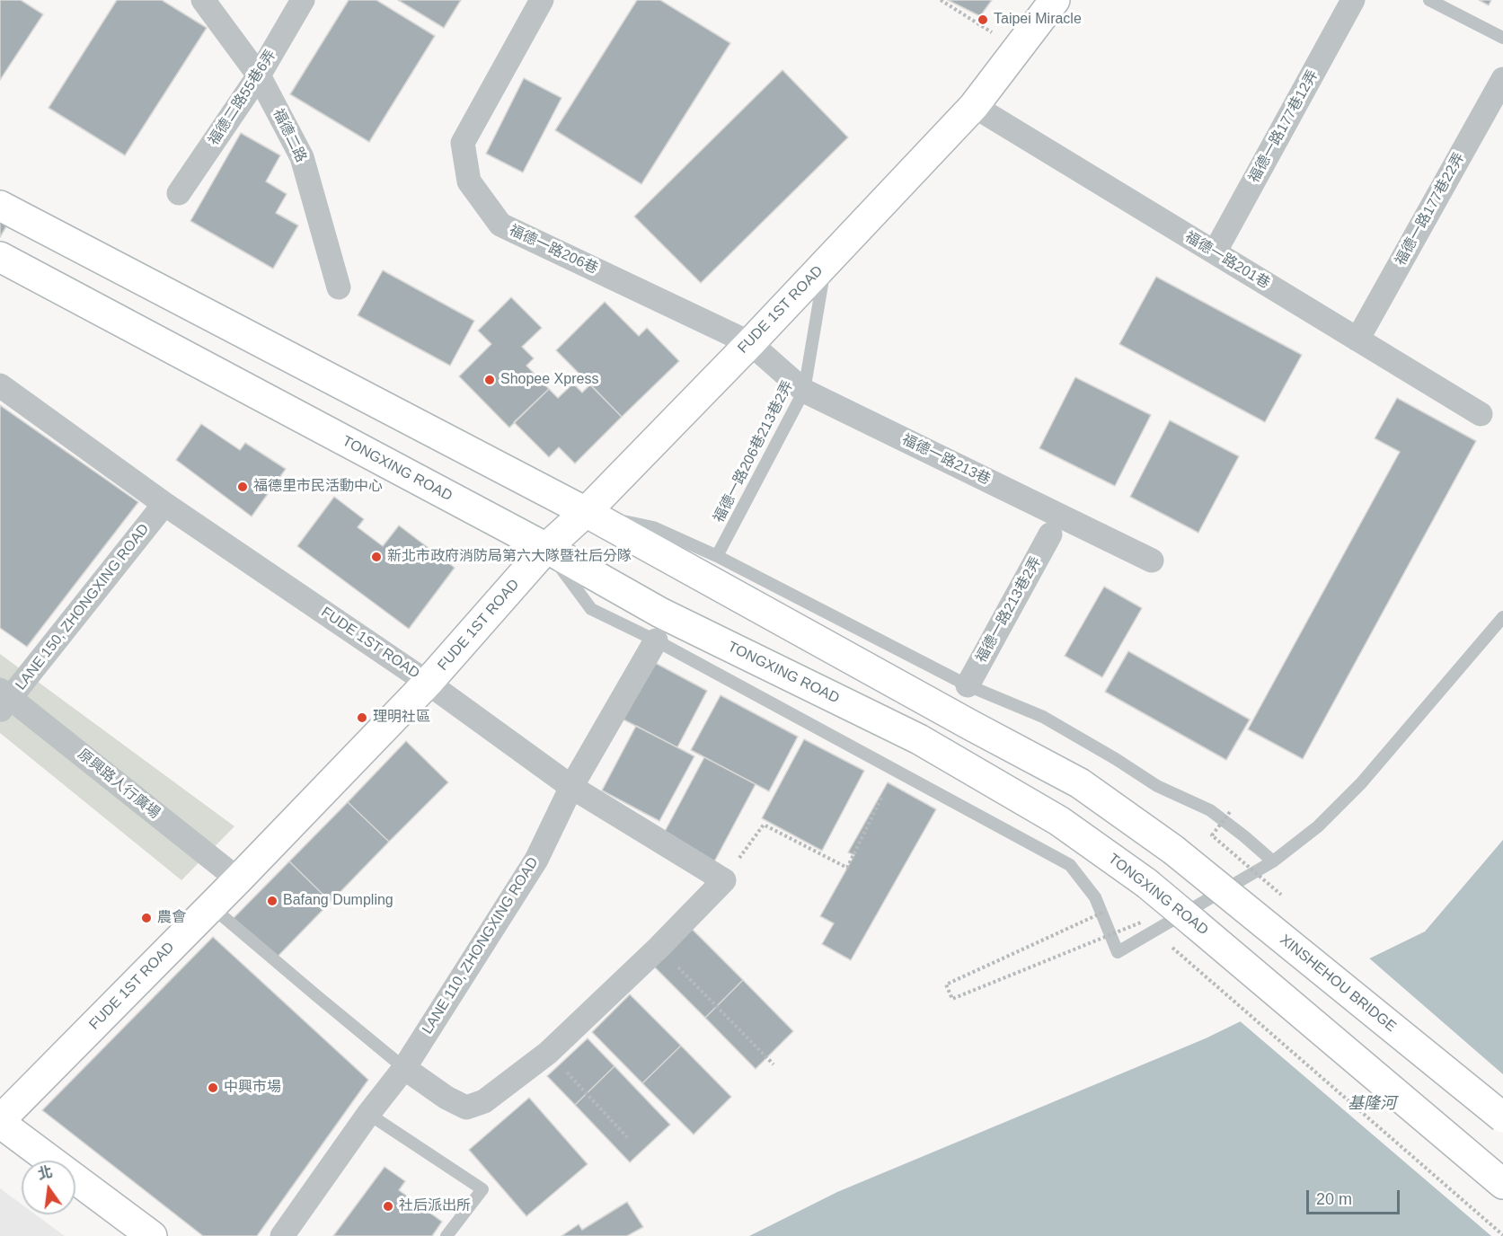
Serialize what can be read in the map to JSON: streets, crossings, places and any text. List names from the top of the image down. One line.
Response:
{"streets":{"street":["福德二路55巷6弄","福德一路177巷12弄","福德二路","福德一路177巷22弄","福德一路206巷","福德一路201巷","FUDE 1ST ROAD","福德一路213巷","TONGXING ROAD","LANE 150, ZHONGXING ROAD","福德一路213巷2弄","原興路人行廣場","LANE 110, ZHONGXING ROAD","XINSHEHOU BRIDGE"],"lane":["福德一路206巷213巷2弄"]},"crossings":[["福德二路55巷6弄","福德二路"],["福德一路177巷12弄","福德一路201巷"],["福德一路177巷22弄","福德一路201巷"],["福德一路206巷","FUDE 1ST ROAD"],["福德一路206巷","福德一路213巷"],["福德一路201巷","FUDE 1ST ROAD"],["FUDE 1ST ROAD","福德一路206巷213巷2弄"],["FUDE 1ST ROAD","福德一路213巷"],["FUDE 1ST ROAD","TONGXING ROAD"],["FUDE 1ST ROAD","LANE 150, ZHONGXING ROAD"],["FUDE 1ST ROAD","原興路人行廣場"],["FUDE 1ST ROAD","LANE 110, ZHONGXING ROAD"],["FUDE 1ST ROAD","XINSHEHOU BRIDGE"],["福德一路206巷213巷2弄","福德一路213巷"],["LANE 150, ZHONGXING ROAD","原興路人行廣場"]],"water":["基隆河"],"places":["Taipei Miracle","Shopee Xpress","福德里市民活動中心","新北市政府消防局第六大隊暨社后分隊","理明社區","Bafang Dumpling","農會","中興市場","社后派出所"],"scale_bar":"20 m","north":"top"}
